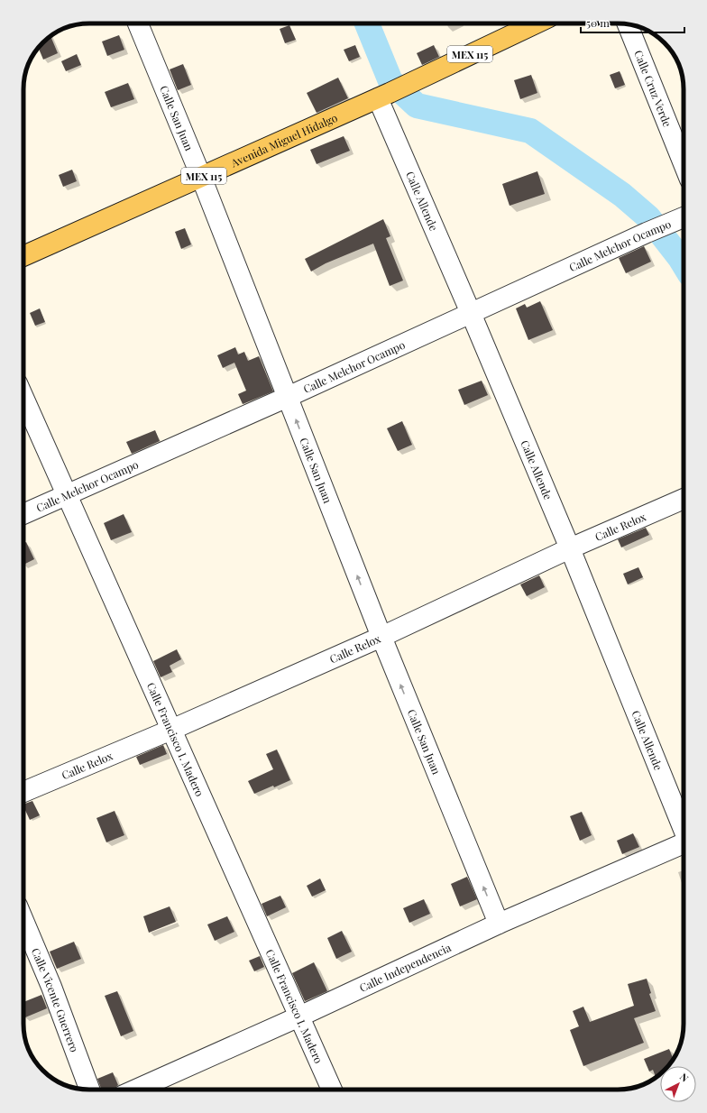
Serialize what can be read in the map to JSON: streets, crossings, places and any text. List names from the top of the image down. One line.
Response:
{"streets":{"main road":["MEX 115","Avenida Miguel Hidalgo"],"street":["Calle Cruz Verde","Calle San Juan","Calle Allende","Calle Melchor Ocampo","Calle Relox","Calle Francisco I. Madero","Calle Independencia","Calle Vicente Guerrero"]},"crossings":[["Calle San Juan","Avenida Miguel Hidalgo"],["Calle San Juan","Calle Melchor Ocampo"],["Calle San Juan","Calle Relox"],["Calle San Juan","Calle Independencia"],["Avenida Miguel Hidalgo","Calle Allende"],["Calle Allende","Calle Melchor Ocampo"],["Calle Allende","Calle Relox"],["Calle Melchor Ocampo","Calle Francisco I. Madero"],["Calle Relox","Calle Francisco I. Madero"],["Calle Francisco I. Madero","Calle Independencia"]],"one_way":["Calle San Juan"],"scale_bar":"50 m","north":"top right"}
